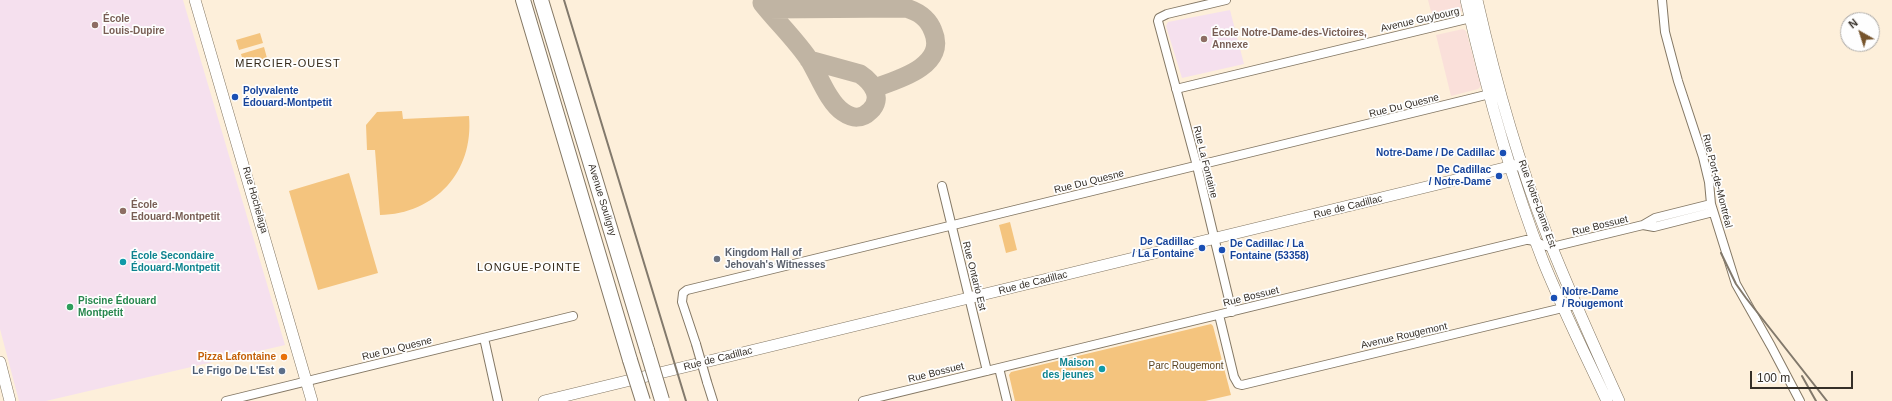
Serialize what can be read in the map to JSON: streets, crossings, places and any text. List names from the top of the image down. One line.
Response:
{"streets":{"highway":["Avenue Souligny"],"main road":["Rue Hochelaga","Rue Notre-Dame Est","Rue de Cadillac"],"street":["Avenue Guybourg","Rue Du Quesne","Rue La Fontaine","Rue Port-de-Montréal","Rue Bossuet","Rue Ontario Est","Avenue Rougemont"]},"crossings":[["Avenue Guybourg","Rue La Fontaine"],["Avenue Guybourg","Rue Notre-Dame Est"],["Rue Du Quesne","Rue La Fontaine"],["Rue Du Quesne","Rue Hochelaga"],["Rue Du Quesne","Rue Notre-Dame Est"],["Rue Du Quesne","Rue Ontario Est"],["Rue La Fontaine","Rue de Cadillac"],["Rue La Fontaine","Rue Bossuet"],["Rue Port-de-Montréal","Rue Bossuet"],["Rue Notre-Dame Est","Rue de Cadillac"],["Rue Notre-Dame Est","Rue Bossuet"],["Rue Notre-Dame Est","Avenue Rougemont"],["Rue de Cadillac","Rue Ontario Est"],["Rue Bossuet","Rue Ontario Est"],["Rue Bossuet","Avenue Rougemont"]],"districts":["MERCIER-OUEST","LONGUE-POINTE"],"parks":["Parc Rougemont"],"places":["École Louis-Dupire","École Notre-Dame-des-Victoires, Annexe","Polyvalente Édouard-Montpetit","Notre-Dame / De Cadillac","De Cadillac / Notre-Dame","École Edouard-Montpetit","De Cadillac / La Fontaine","De Cadillac / La Fontaine (53358)","Kingdom Hall of Jehovah's Witnesses","École Secondaire Édouard-Montpetit","Notre-Dame / Rougemont","Piscine Édouard Montpetit","Pizza Lafontaine","Maison des jeunes","Le Frigo De L'Est"],"scale_bar":"100 m","north":"top left"}
